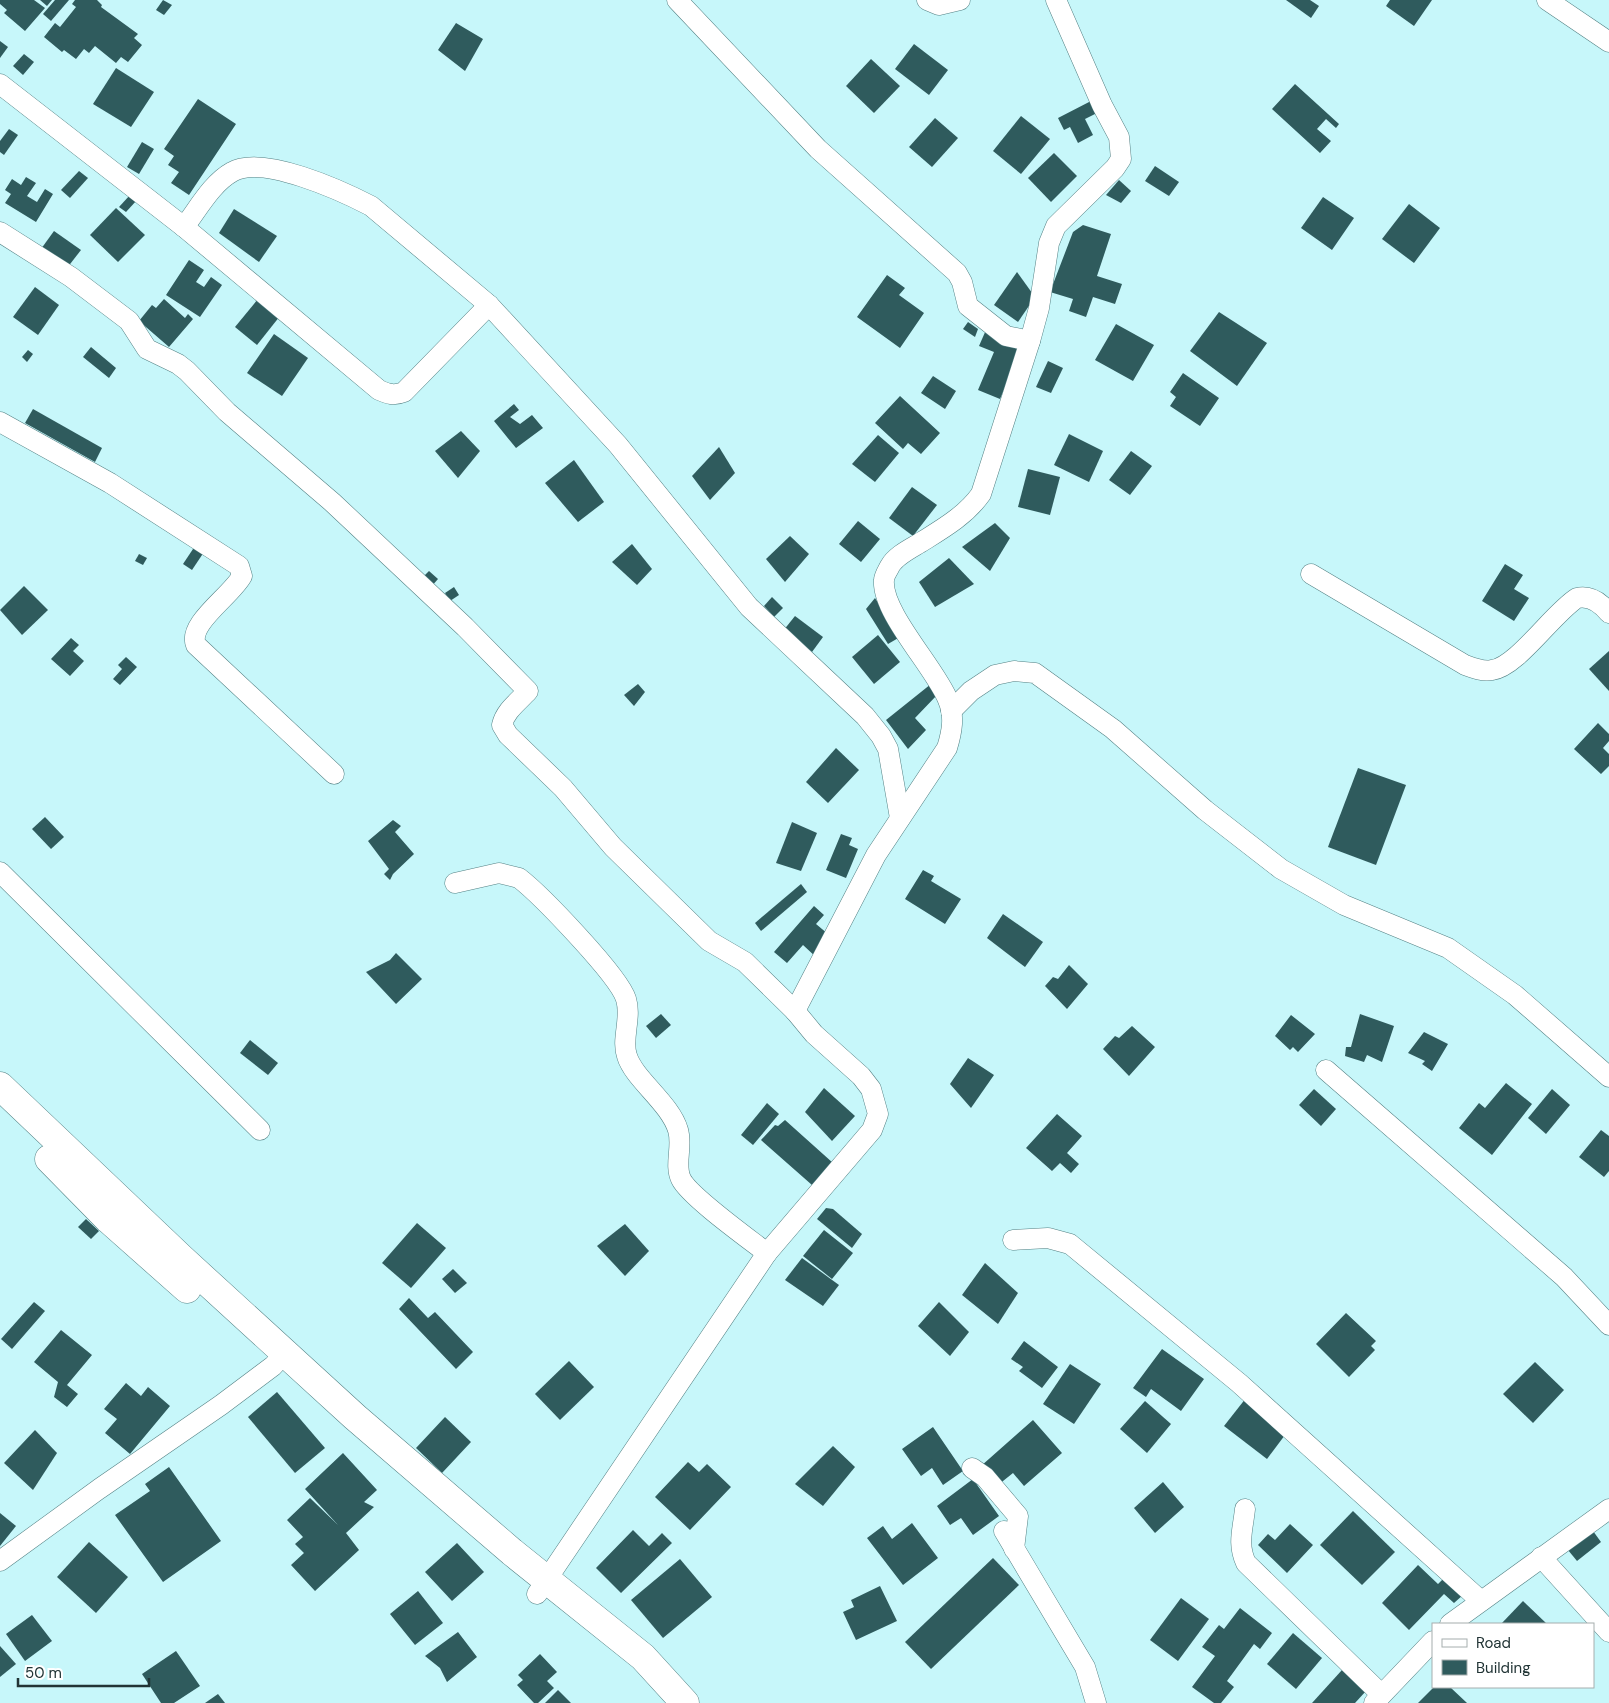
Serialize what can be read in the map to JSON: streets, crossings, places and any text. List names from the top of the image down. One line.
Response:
{"legend":["Road","Building"],"scale_bar":"50 m"}
